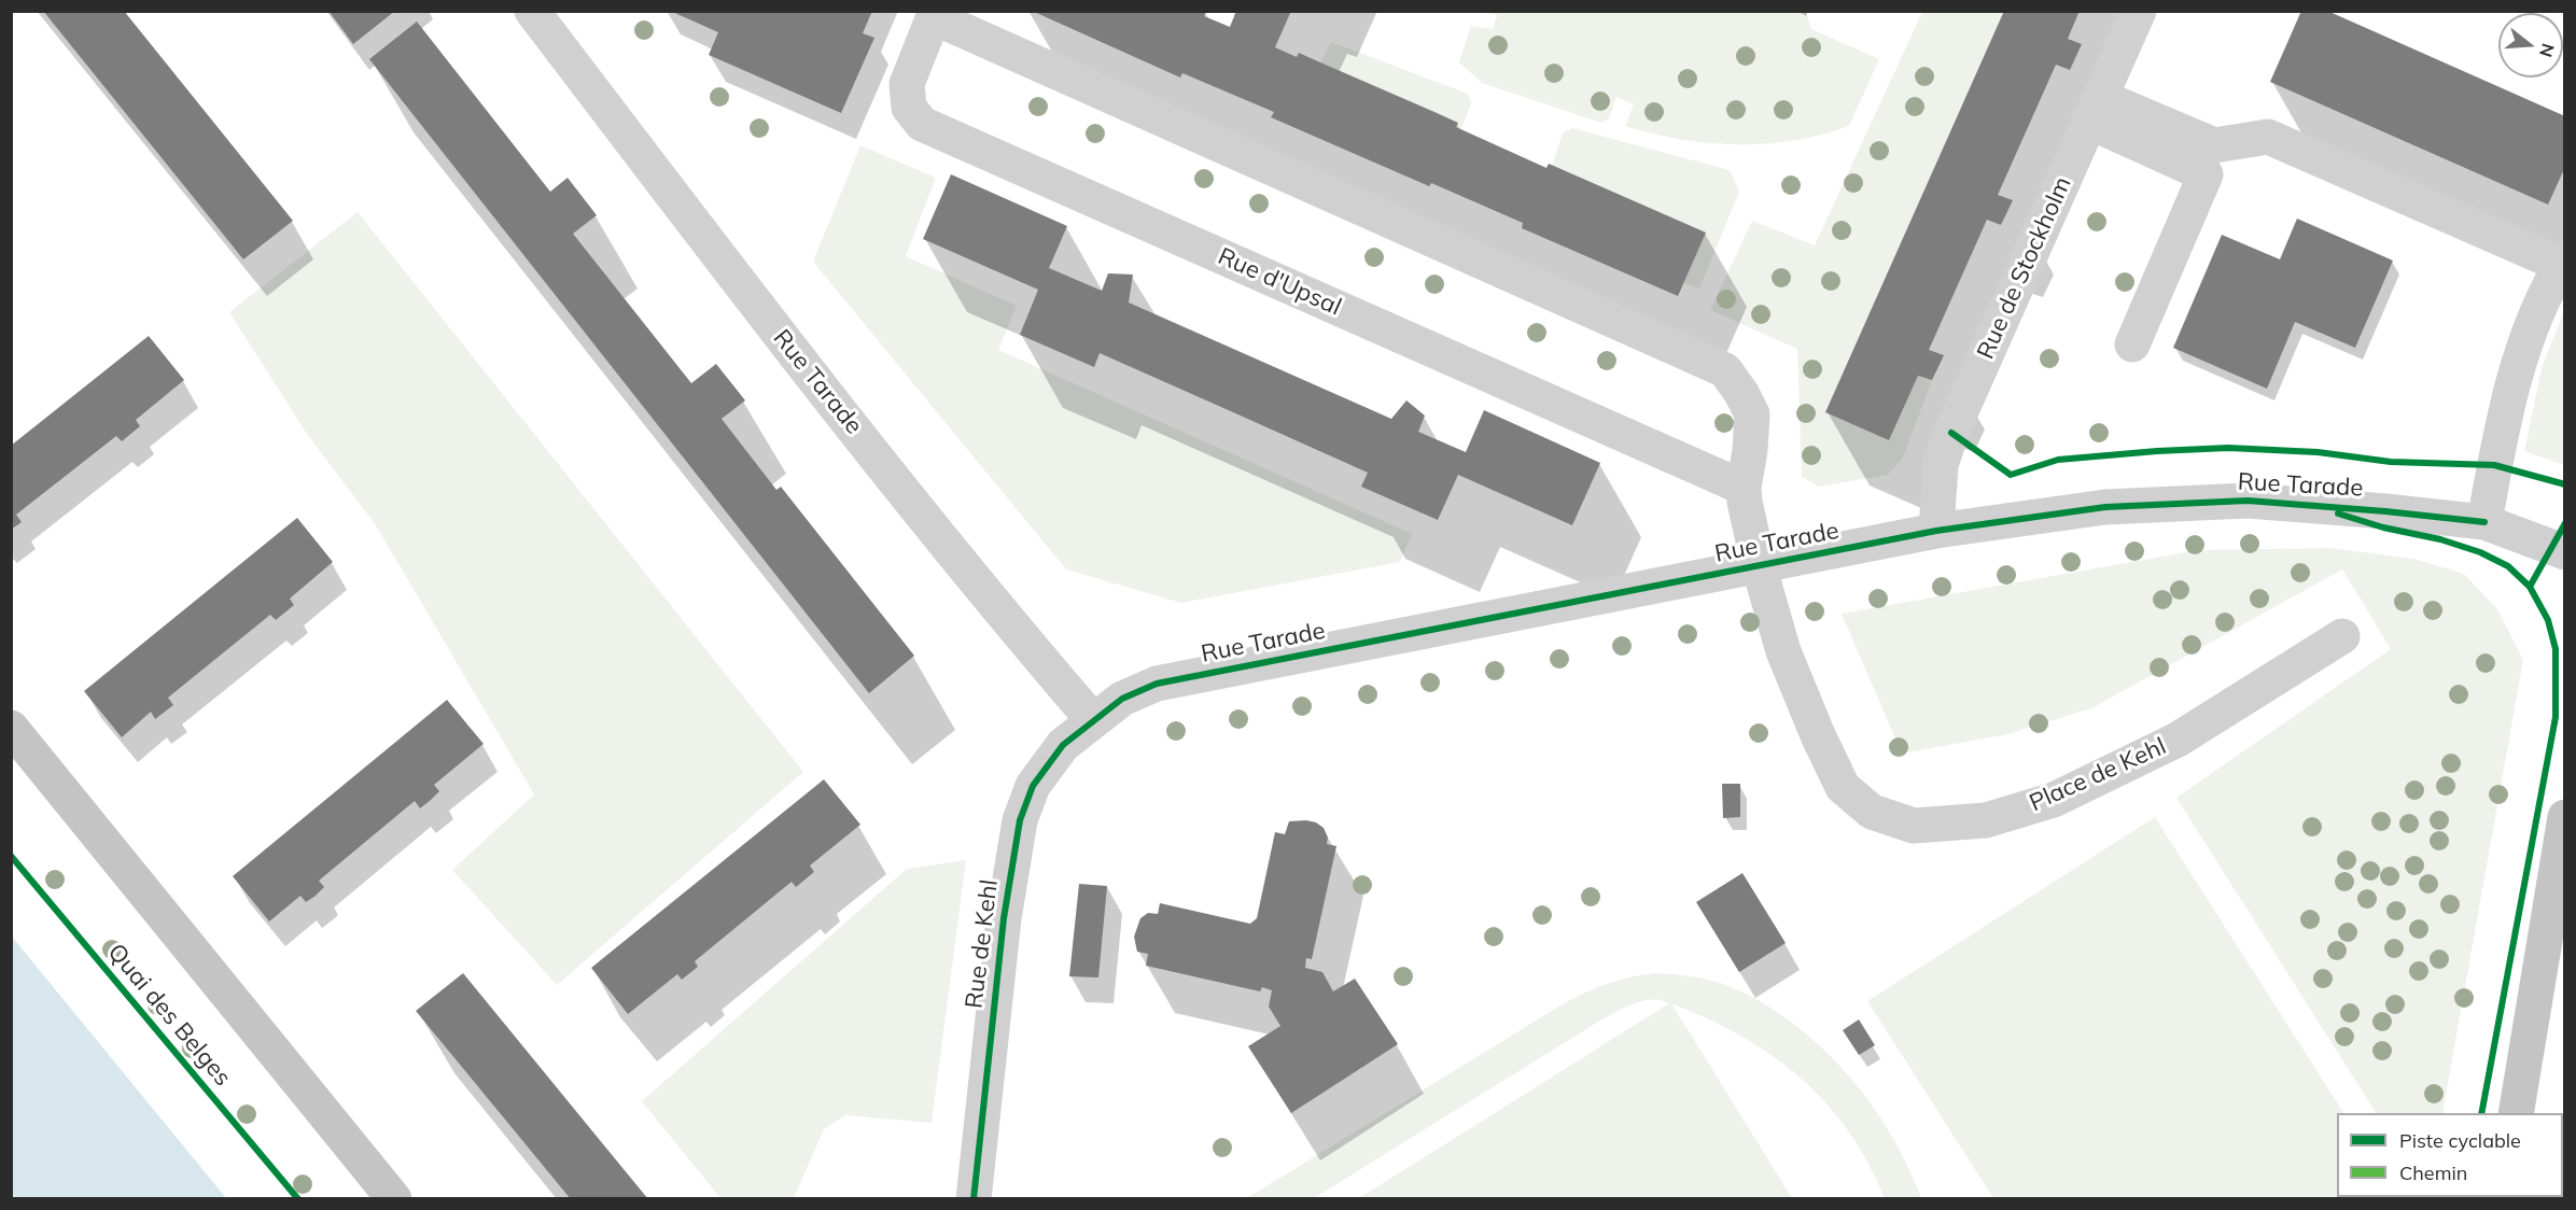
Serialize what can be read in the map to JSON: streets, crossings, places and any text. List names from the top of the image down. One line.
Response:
{"streets":{"street":["Rue de Stockholm","Rue d'Upsal","Rue Tarade","Place de Kehl","Rue de Kehl"],"cycle path":["Quai des Belges"]},"crossings":[["Rue de Stockholm","Rue Tarade"],["Rue d'Upsal","Rue Tarade"],["Rue d'Upsal","Place de Kehl"],["Rue Tarade","Place de Kehl"],["Rue Tarade","Rue de Kehl"]],"legend":["Piste cyclable","Chemin"],"north":"right"}
